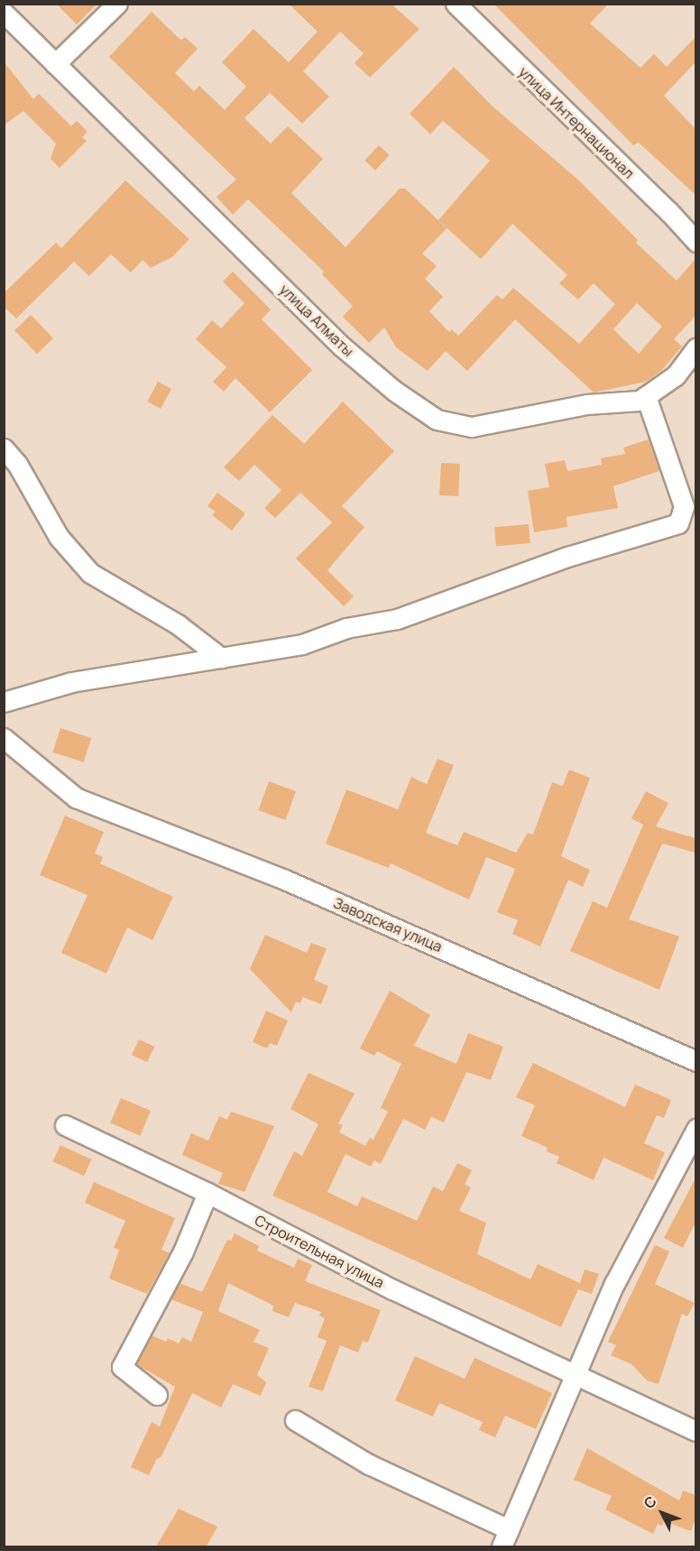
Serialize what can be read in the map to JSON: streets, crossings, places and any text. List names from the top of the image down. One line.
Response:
{"streets":{"street":["улица Интернационал","улица Алматы","Заводская улица","Строительная улица"]},"north":"top left"}
